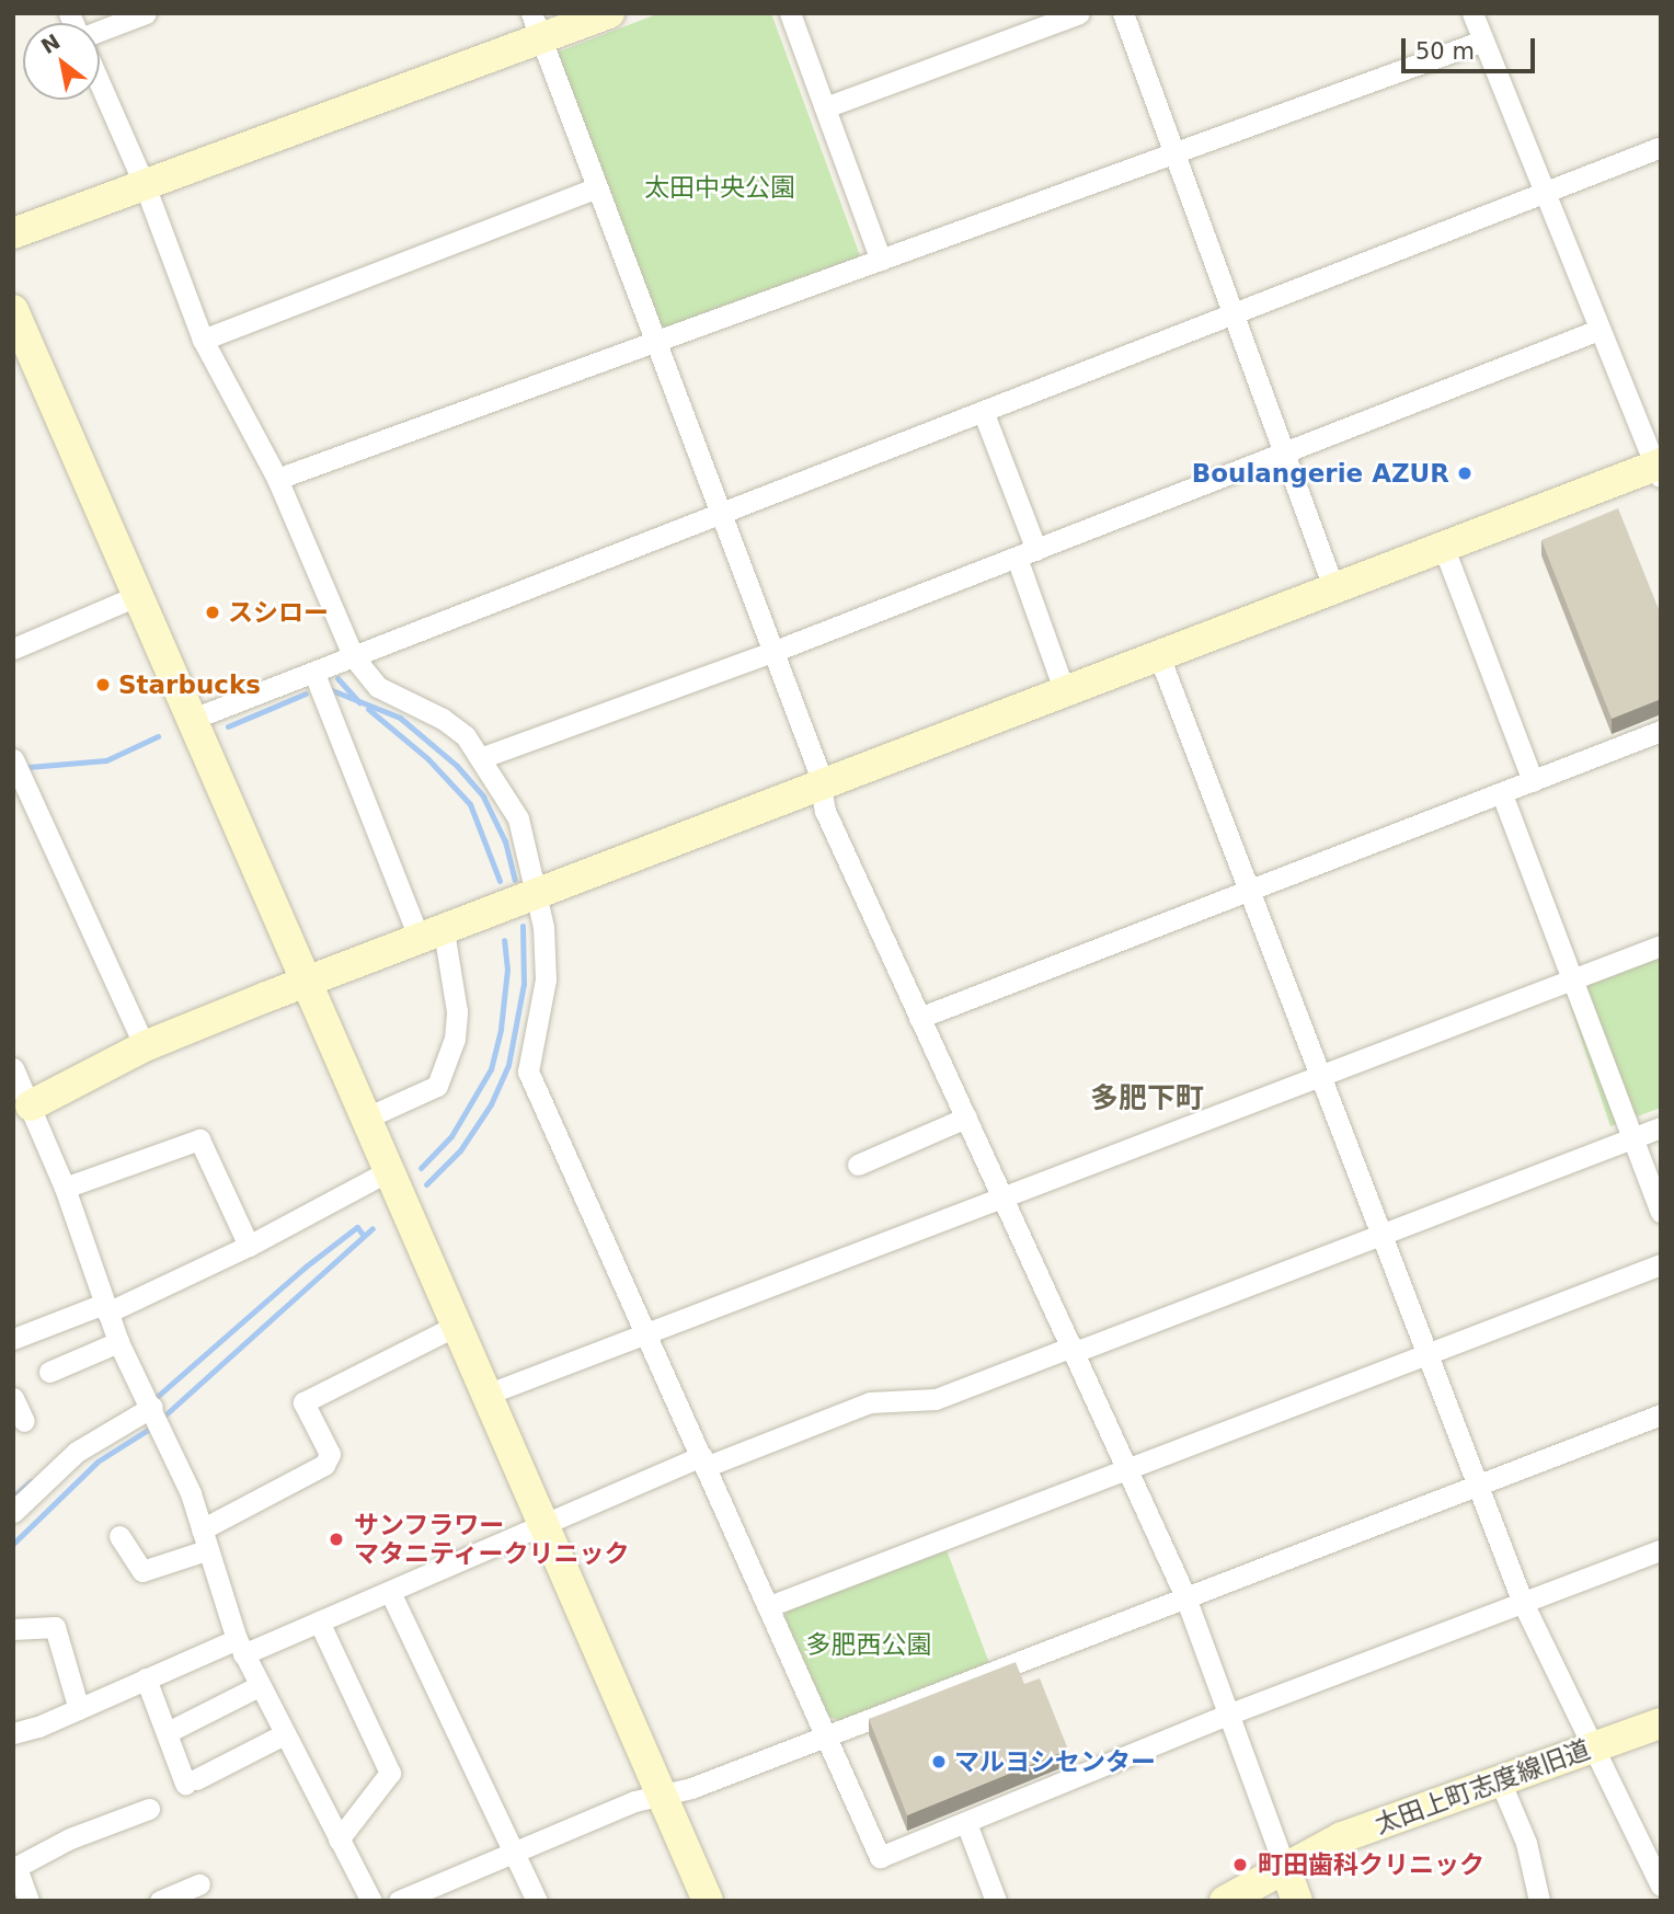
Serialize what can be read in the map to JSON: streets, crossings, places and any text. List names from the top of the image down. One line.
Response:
{"streets":{"street":["太田上町志度線旧道"]},"districts":["多肥下町"],"parks":["太田中央公園","多肥西公園"],"places":["Boulangerie AZUR","スシロー","Starbucks","サンフラワー マタニティークリニック","マルヨシセンター","町田歯科クリニック"],"scale_bar":"50 m","north":"top left"}
